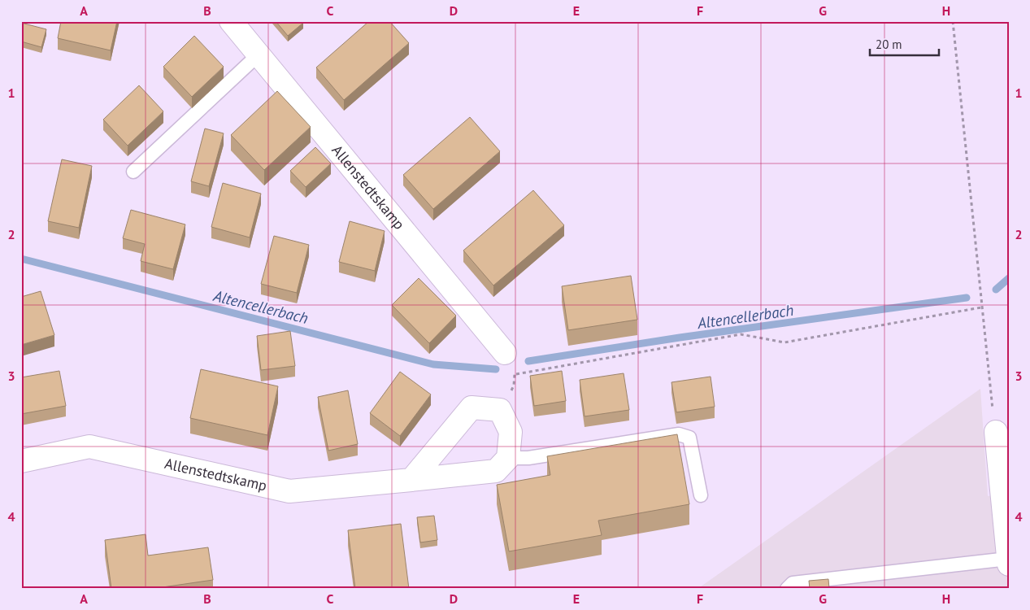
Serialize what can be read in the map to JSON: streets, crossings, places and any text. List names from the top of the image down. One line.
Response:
{"streets":{"street":["Allenstedtskamp"]},"water":["Altencellerbach"],"scale_bar":"20 m","grid":{"columns":["A","B","C","D","E","F","G","H"],"rows":["1","2","3","4"]}}
